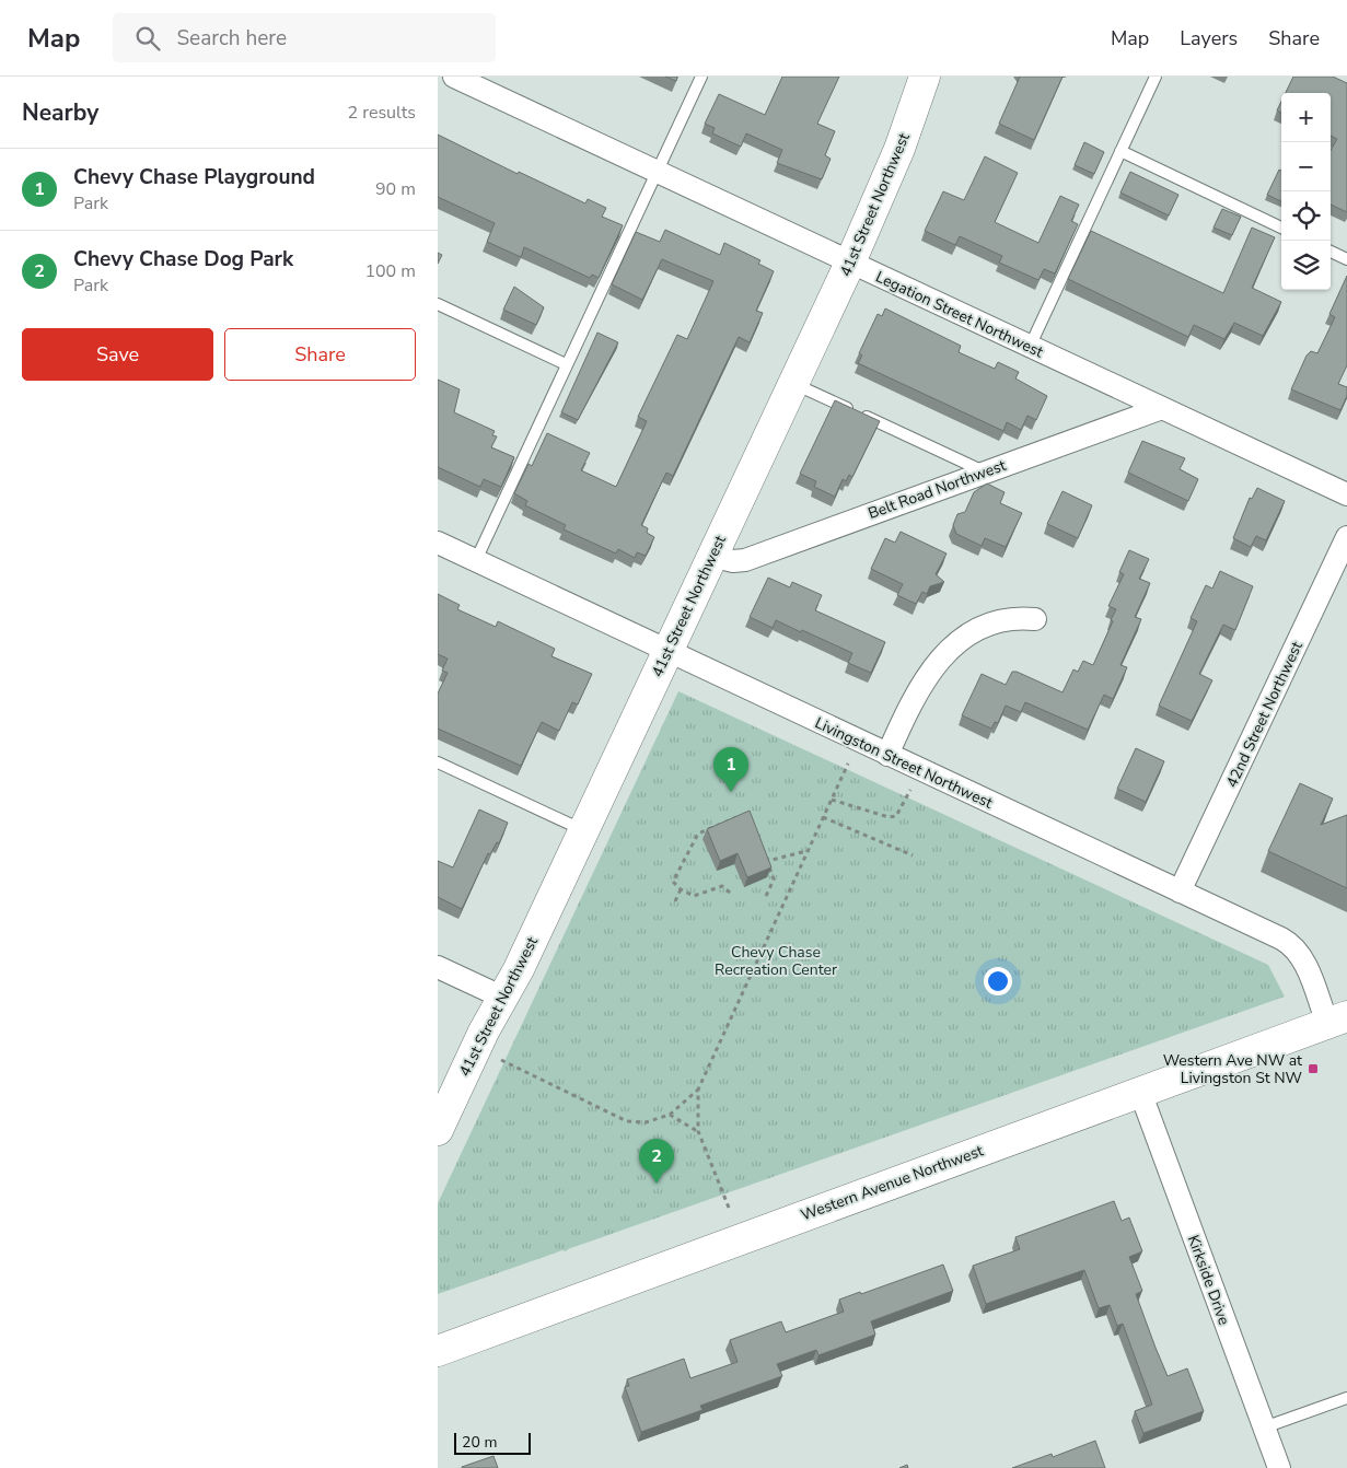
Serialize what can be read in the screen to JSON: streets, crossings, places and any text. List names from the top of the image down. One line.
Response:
{"streets":{"main road":["41st Street Northwest","Western Avenue Northwest"],"street":["Legation Street Northwest","Belt Road Northwest","42nd Street Northwest","Livingston Street Northwest","Kirkside Drive"]},"crossings":[["41st Street Northwest","Legation Street Northwest"],["41st Street Northwest","Belt Road Northwest"],["41st Street Northwest","Livingston Street Northwest"],["Legation Street Northwest","Belt Road Northwest"],["42nd Street Northwest","Livingston Street Northwest"],["Livingston Street Northwest","Western Avenue Northwest"],["Western Avenue Northwest","Kirkside Drive"]],"parks":["Chevy Chase Recreation Center"],"places":{"transit":["Western Ave NW at Livingston St NW"]},"scale_bar":"20 m","page":{"header":"Map","search":"Search here","nav":["Map","Layers","Share"],"heading":["Nearby","2 results"],"map_buttons":["+","−"],"list":[{"mark":"1","name":"Chevy Chase Playground","note":"Park","value":"90 m"},{"mark":"2","name":"Chevy Chase Dog Park","note":"Park","value":"100 m"}],"buttons":["Save","Share"],"pins":["1","2"],"scale":"20 m"}}
